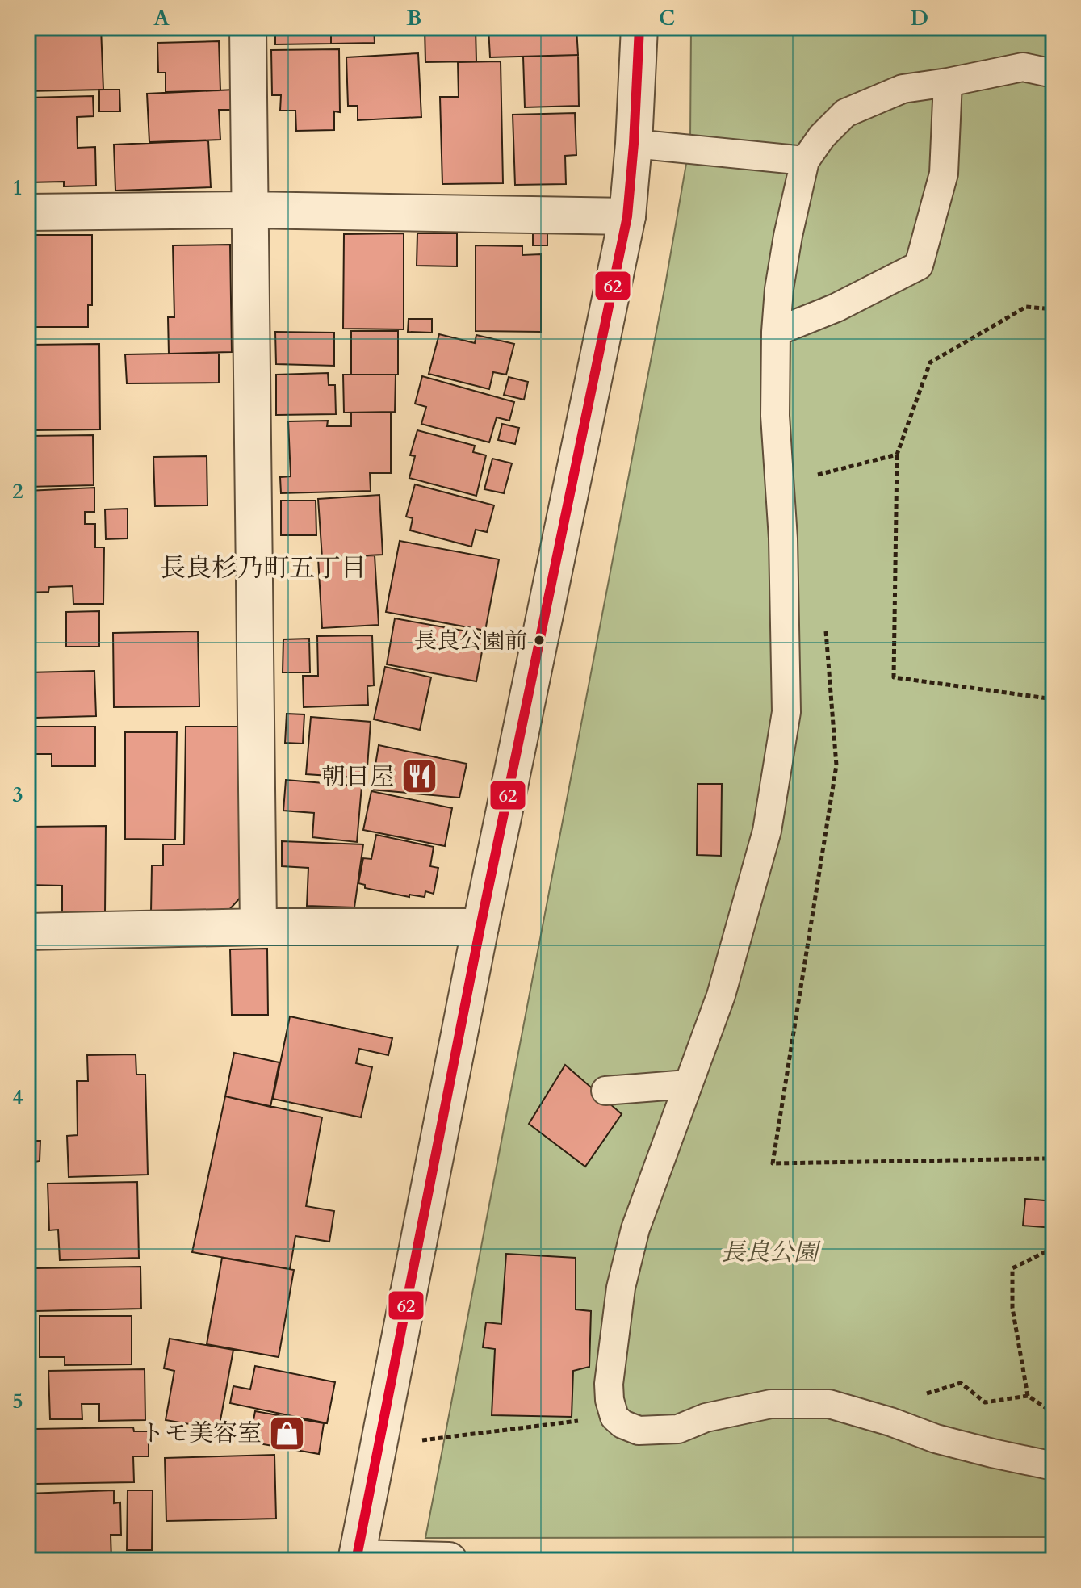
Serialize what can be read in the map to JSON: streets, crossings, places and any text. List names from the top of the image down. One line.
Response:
{"districts":["長良杉乃町五丁目"],"parks":["長良公園"],"places":{"other":["長良公園前"],"restaurant":["朝日屋"],"shop":["トモ美容室"]},"lines":["transit line 62"],"grid":{"columns":["A","B","C","D"],"rows":["1","2","3","4","5"]}}
